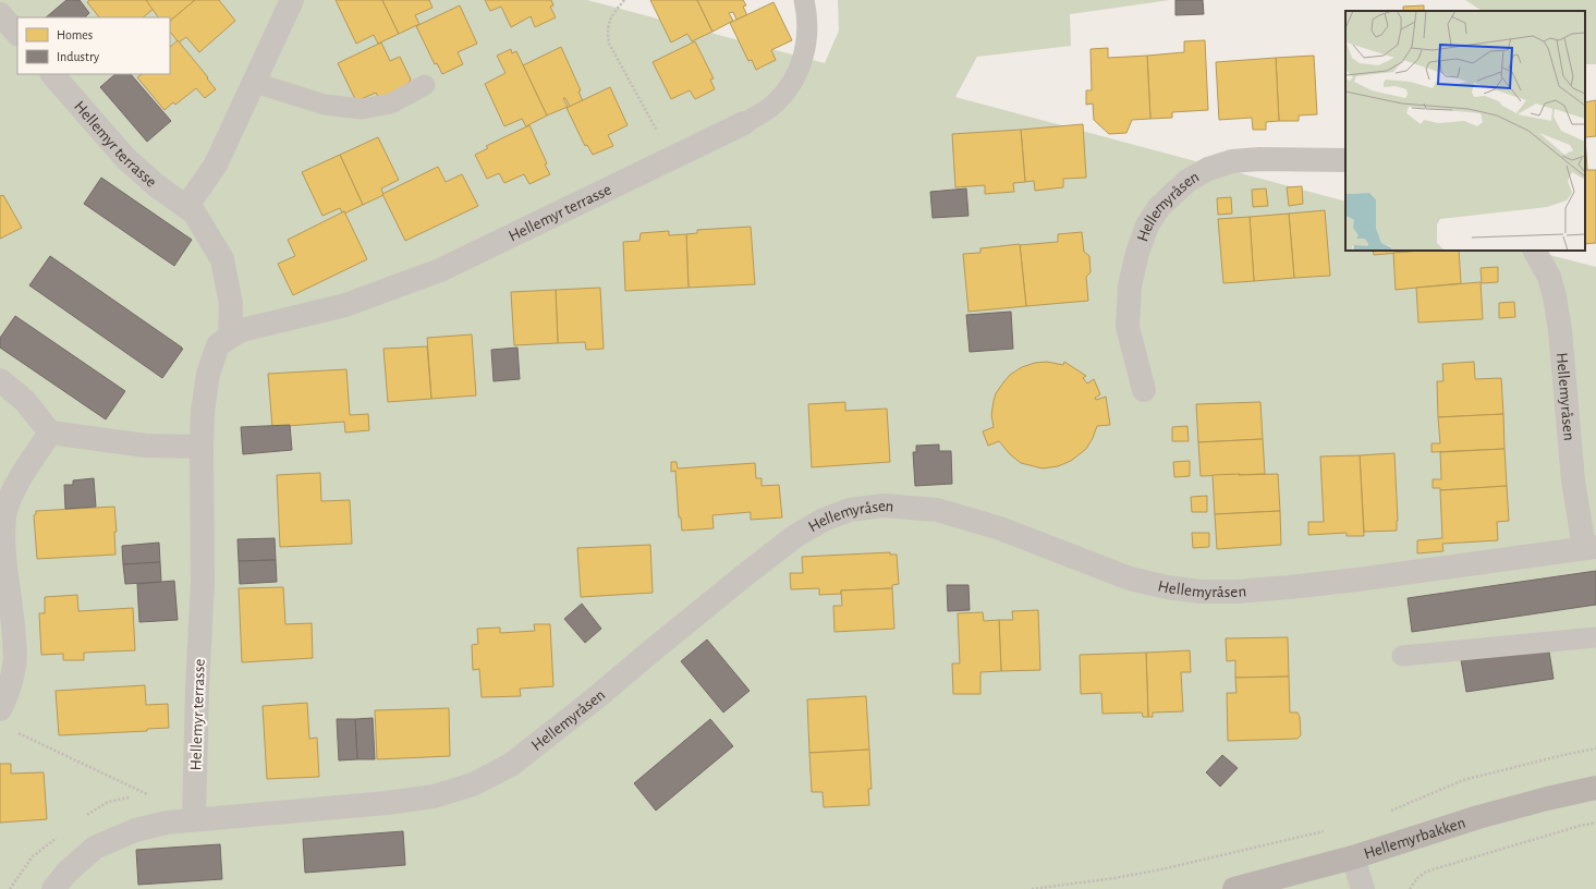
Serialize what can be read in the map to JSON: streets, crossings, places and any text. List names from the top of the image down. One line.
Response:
{"streets":{"street":["Hellemyr terrasse","Hellemyråsen","Hellemyrbakken"]},"crossings":[["Hellemyr terrasse","Hellemyråsen"]],"legend":["Homes","Industry"]}
